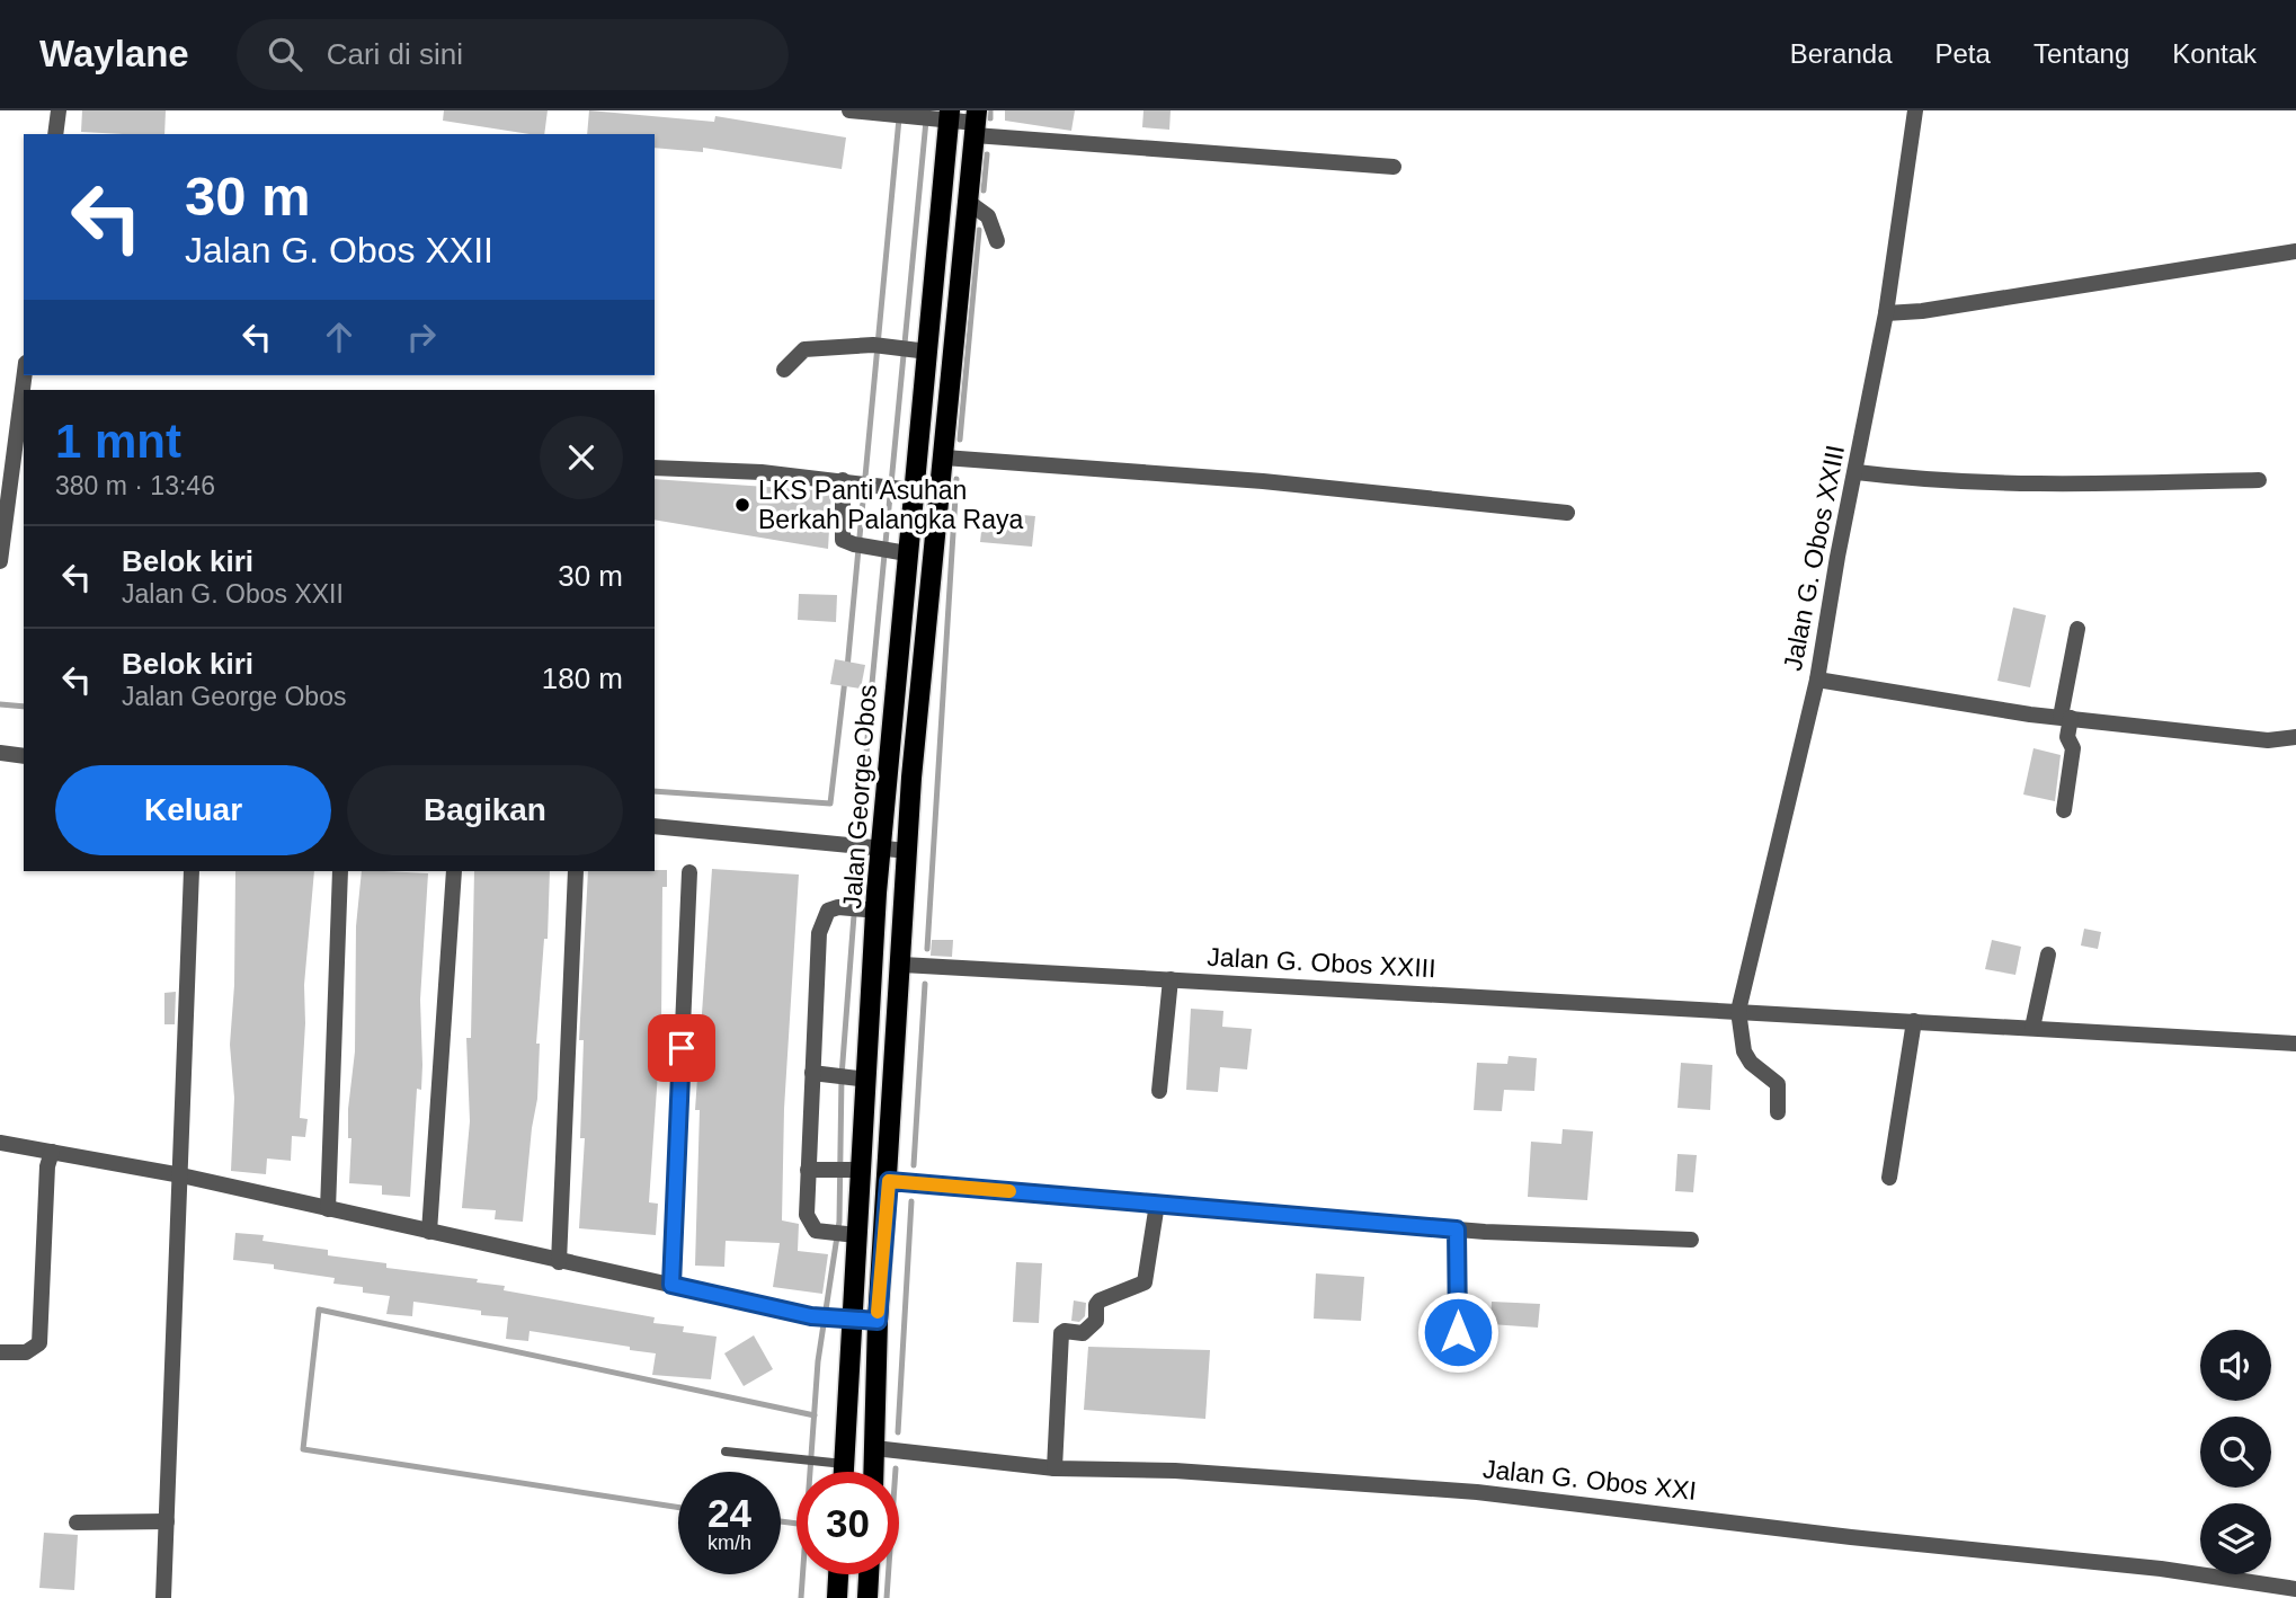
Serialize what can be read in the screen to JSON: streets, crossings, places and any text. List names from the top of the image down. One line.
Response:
{"streets":{"main road":["Jalan George Obos"],"street":["Jalan G. Obos XXIII","Jalan G. Obos XXI"]},"crossings":[["Jalan G. Obos XXIII","Jalan George Obos"],["Jalan George Obos","Jalan G. Obos XXI"]],"places":["LKS Panti Asuhan Berkah Palangka Raya"],"page":{"header":"Waylane","search":"Cari di sini","nav":["Beranda","Peta","Tentang","Kontak"],"turn":["30 m","Jalan G. Obos XXII"],"heading":["1 mnt","380 m · 13:46"],"list":[{"name":"Belok kiri","note":"Jalan G. Obos XXII","value":"30 m"},{"name":"Belok kiri","note":"Jalan George Obos","value":"180 m"}],"buttons":["Keluar","Bagikan"],"speed":"24 km/h","limit":"30"}}
